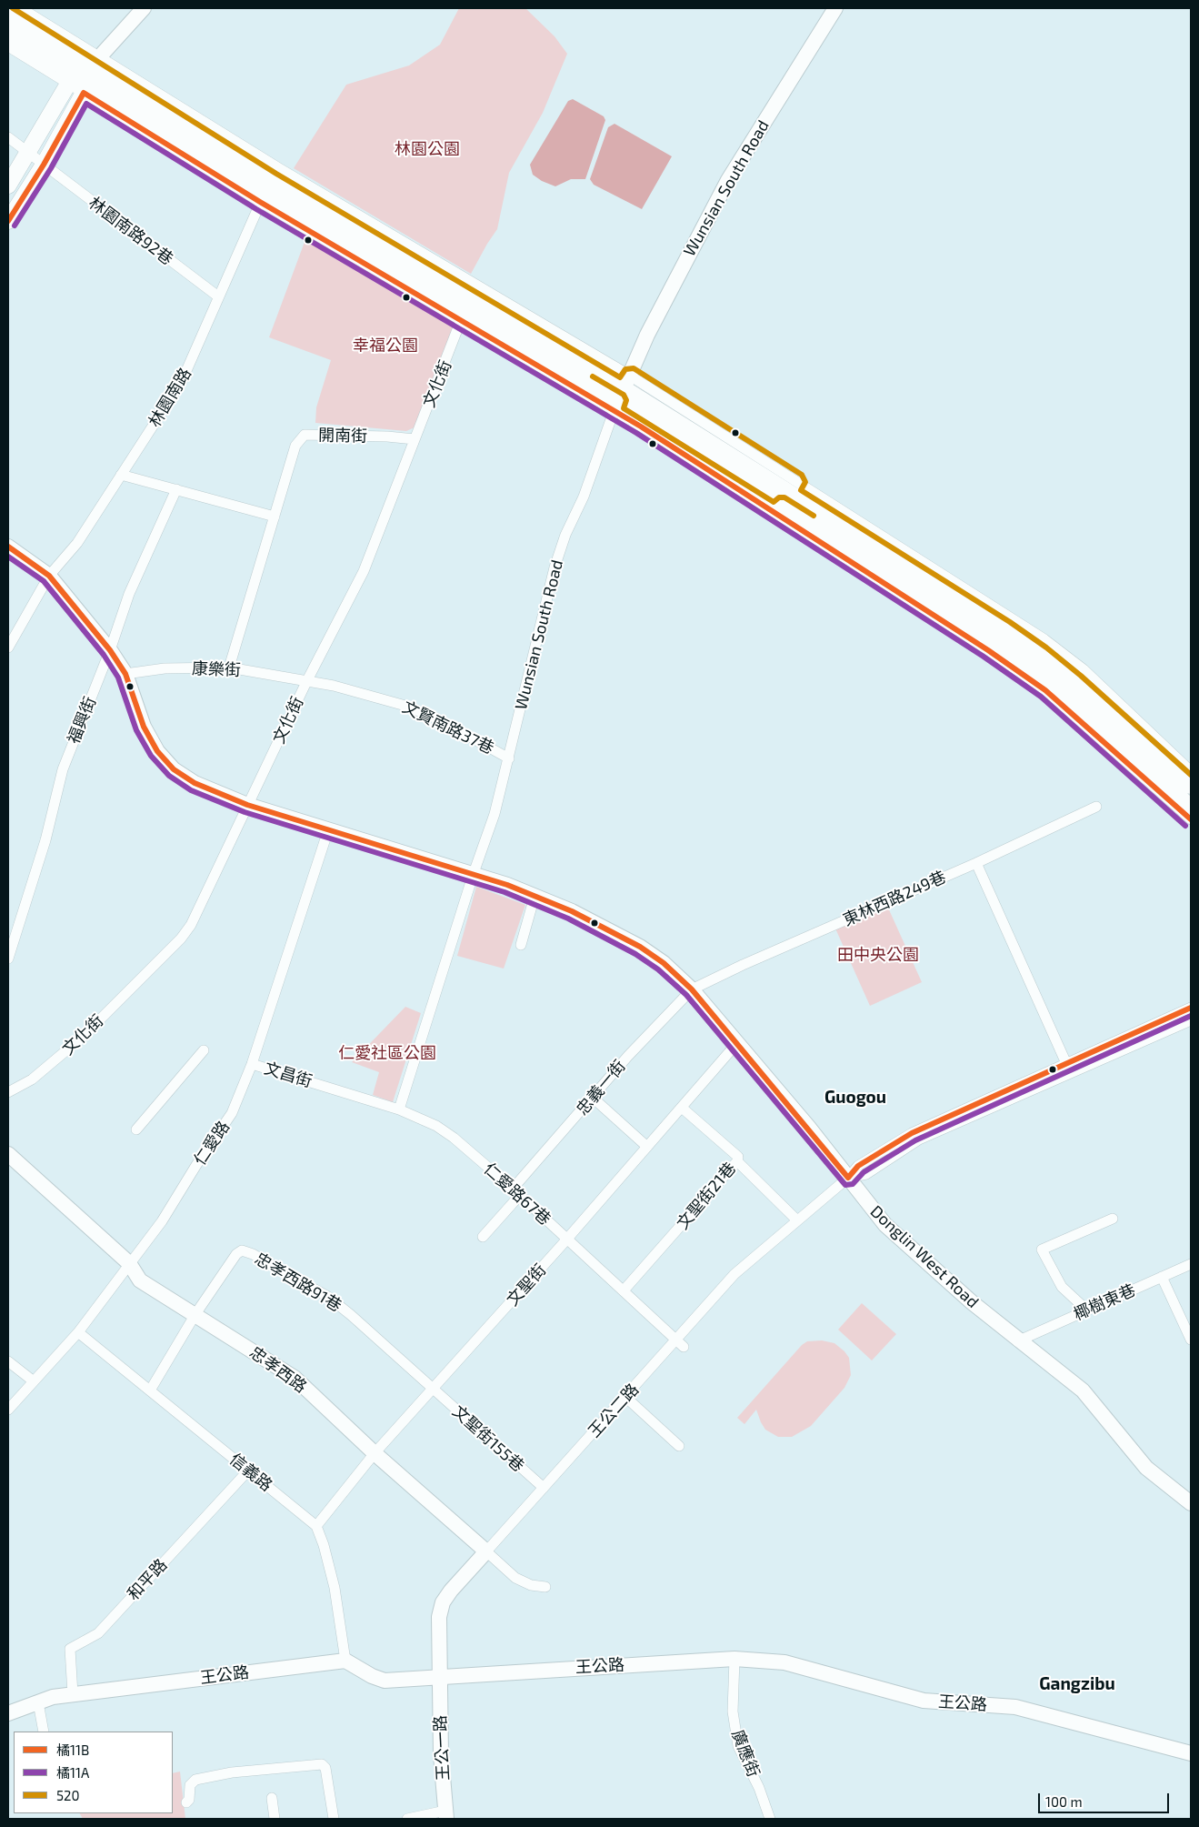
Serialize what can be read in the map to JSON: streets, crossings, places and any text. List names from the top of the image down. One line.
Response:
{"streets":{"street":["Wunsian South Road","林園南路92巷","文化街","林園南路","開南街","康樂街","福興街","文賢南路37巷","東林西路249巷","文昌街","忠義一街","仁愛路","仁愛路67巷","文聖街21巷","Donglin West Road","忠孝西路91巷","文聖街","椰樹東巷","忠孝西路","王公二路","文聖街155巷","信義路","和平路","王公路","王公一路","廣應街"]},"crossings":[["Wunsian South Road","文賢南路37巷"],["Wunsian South Road","仁愛路67巷"],["Wunsian South Road","Donglin West Road"],["林園南路92巷","林園南路"],["文化街","開南街"],["文化街","康樂街"],["文化街","文賢南路37巷"],["文化街","Donglin West Road"],["林園南路","Donglin West Road"],["開南街","康樂街"],["康樂街","文賢南路37巷"],["康樂街","Donglin West Road"],["福興街","Donglin West Road"],["東林西路249巷","忠義一街"],["東林西路249巷","Donglin West Road"],["文昌街","仁愛路"],["文昌街","仁愛路67巷"],["忠義一街","仁愛路67巷"],["忠義一街","Donglin West Road"],["仁愛路","Donglin West Road"],["仁愛路","忠孝西路"],["仁愛路","信義路"],["仁愛路67巷","文聖街21巷"],["仁愛路67巷","文聖街"],["仁愛路67巷","王公二路"],["文聖街21巷","文聖街"],["Donglin West Road","文聖街"],["Donglin West Road","椰樹東巷"],["Donglin West Road","王公二路"],["忠孝西路91巷","忠孝西路"],["忠孝西路91巷","文聖街155巷"],["文聖街","忠孝西路"],["文聖街","文聖街155巷"],["文聖街","信義路"],["忠孝西路","王公二路"],["王公二路","文聖街155巷"],["王公二路","王公路"],["王公二路","王公一路"],["信義路","和平路"],["信義路","王公路"],["和平路","王公路"],["王公路","王公一路"],["王公路","廣應街"]],"districts":["Guogou","Gangzibu"],"parks":["林園公園","幸福公園","田中央公園","仁愛社區公園"],"lines":["transit line 520","transit line 橘11B","transit line 橘11A"],"legend":["橘11B","橘11A","520"],"scale_bar":"100 m"}
